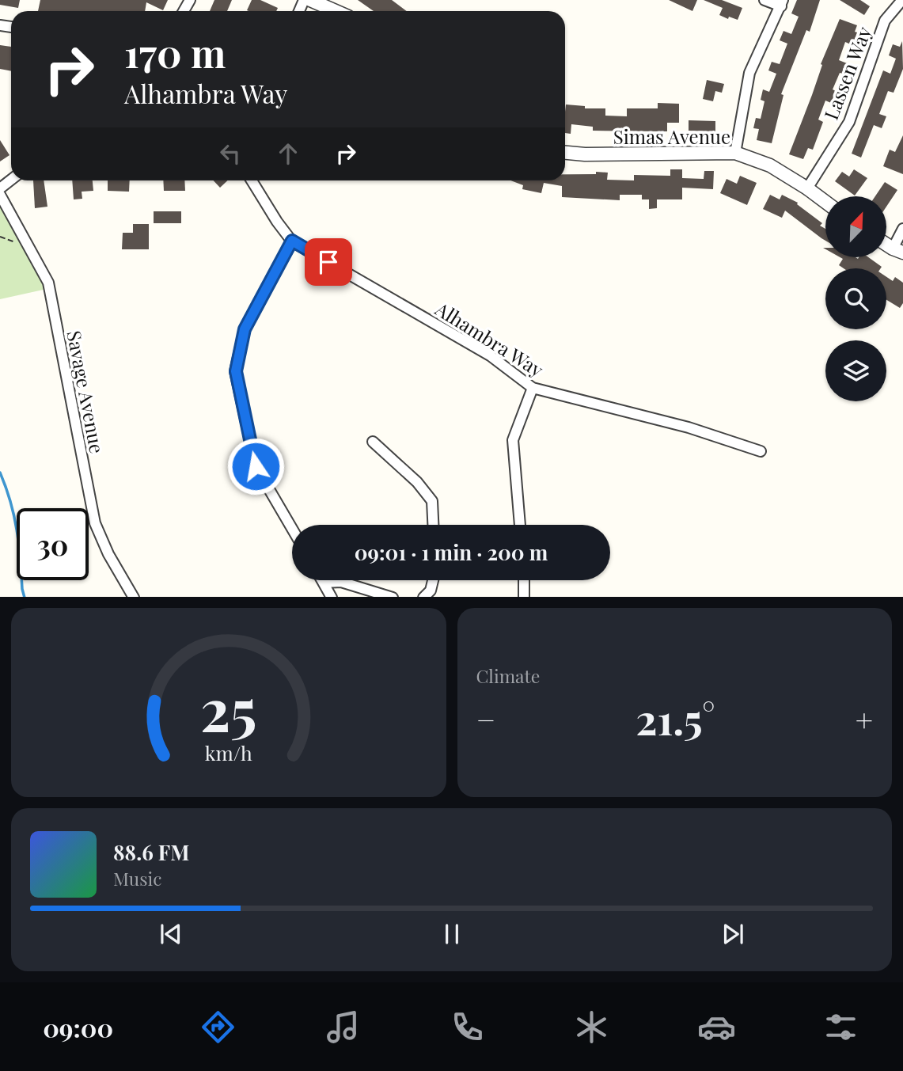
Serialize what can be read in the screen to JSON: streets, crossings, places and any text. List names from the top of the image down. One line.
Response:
{"streets":{"street":["Lassen Way","Simas Avenue","Alhambra Way","Savage Avenue"]},"crossings":[["Lassen Way","Simas Avenue"]],"north":"top right","page":{"turn":["170 m","Alhambra Way"],"limit":"30","trip":"09:01 · 1 min · 200 m","tile":"Climate","heat":["−","21.5°","+"],"song":["88.6 FM","Music"],"tabs":"09:00","gauge":["25","km/h"]}}
